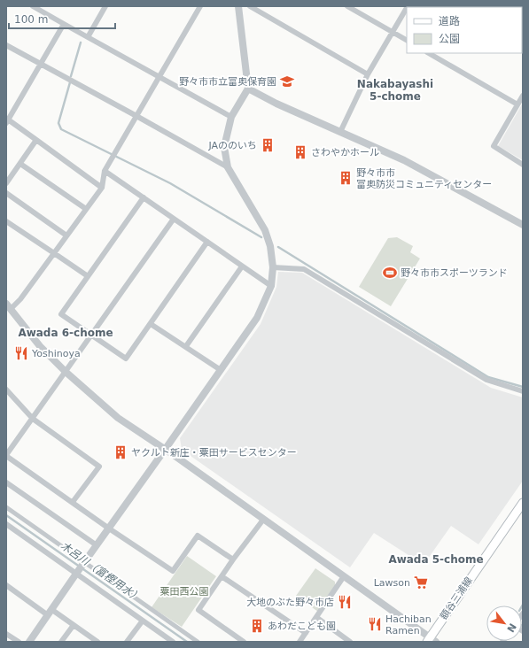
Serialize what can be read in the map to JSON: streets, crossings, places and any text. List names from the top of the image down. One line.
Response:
{"streets":{"main road":["額谷三浦線"]},"districts":["Nakabayashi 5-chome","Awada 6-chome","Awada 5-chome"],"water":["木呂川（富樫用水）"],"parks":["粟田西公園"],"places":{"school or university":["野々市市立富奥保育園"],"building":["JAののいち","さわやかホール","野々市市 富奥防災コミュニティセンター","ヤクルト新庄・粟田サービスセンター","あわだこども園"],"sports":["野々市市スポーツランド"],"restaurant":["Yoshinoya","大地のぶた野々市店","Hachiban Ramen"],"supermarket":["Lawson"]},"legend":["道路","公園"],"scale_bar":"100 m","north":"bottom right"}
